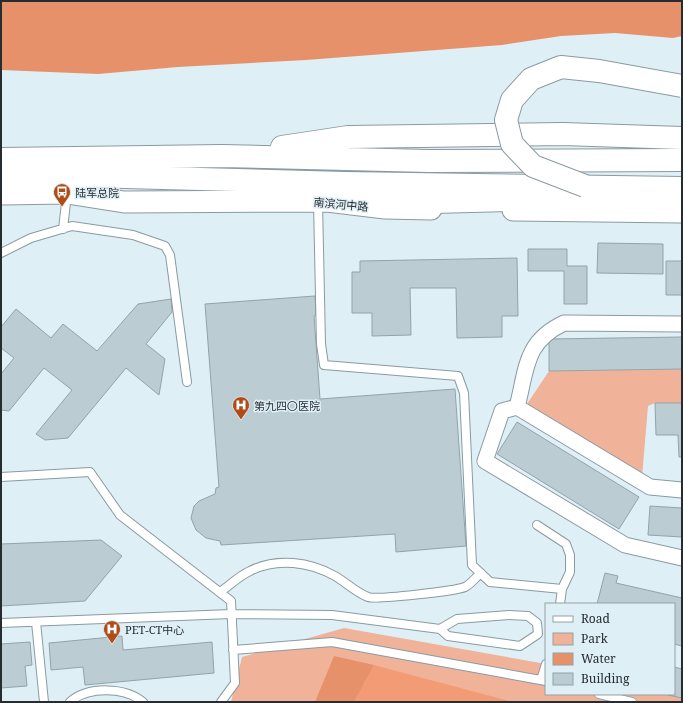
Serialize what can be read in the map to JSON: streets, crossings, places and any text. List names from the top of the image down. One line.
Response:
{"streets":{"main road":["南滨河中路"]},"places":{"bus stop":["陆军总院"],"hospital":["第九四〇医院","PET-CT中心"]},"legend":["Road","Park","Water","Building"]}
